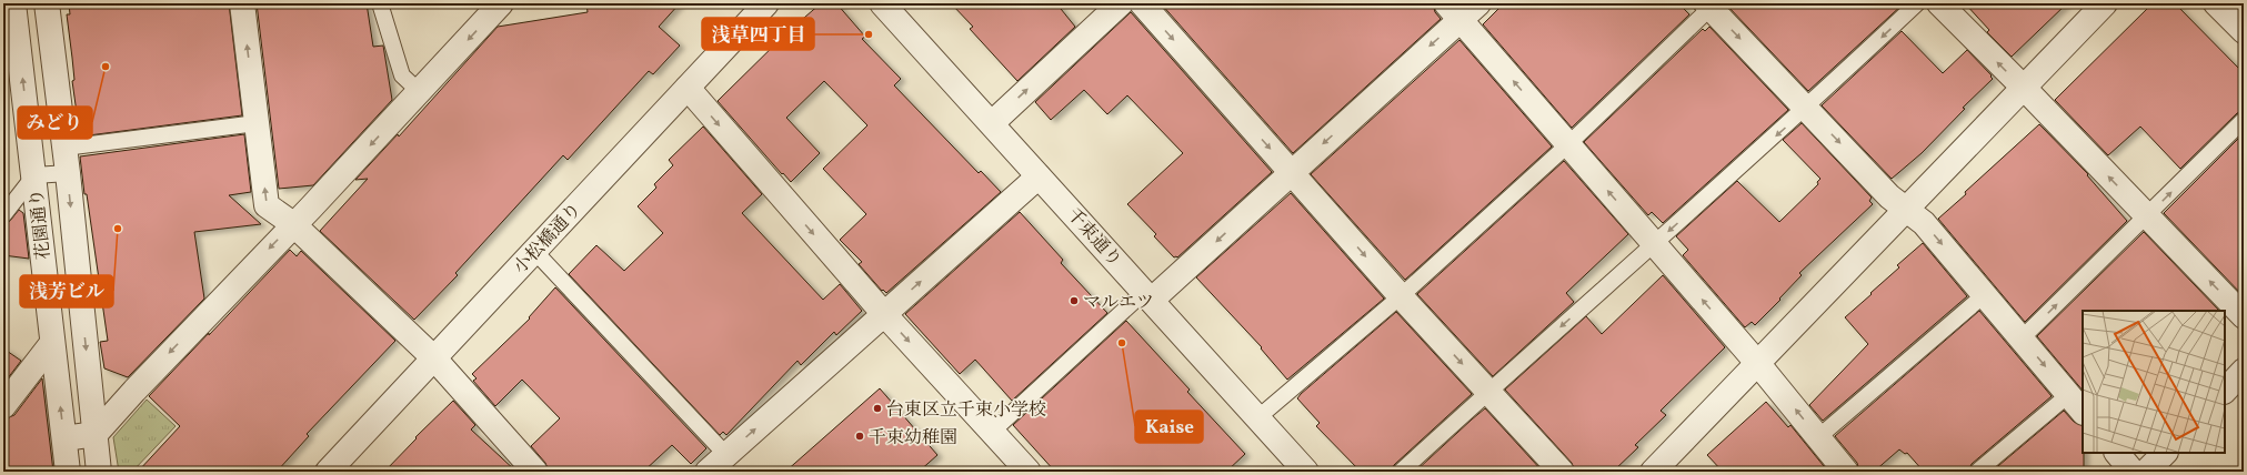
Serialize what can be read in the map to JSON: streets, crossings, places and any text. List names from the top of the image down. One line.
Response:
{"streets":{"street":["花園通り","千束通り","小松橋通り"]},"places":["浅草四丁目","みどり","浅芳ビル","マルエツ","Kaise","台東区立千束小学校","千束幼稚園"]}
